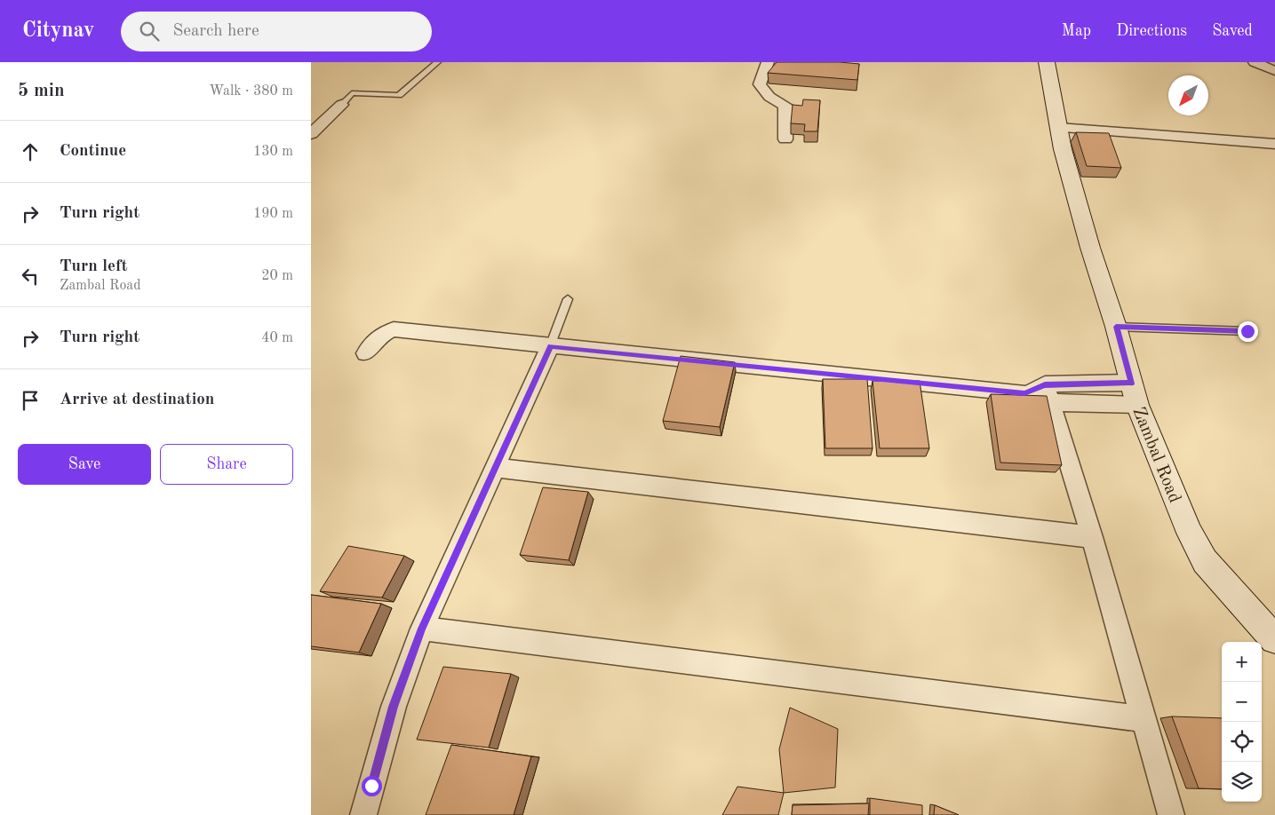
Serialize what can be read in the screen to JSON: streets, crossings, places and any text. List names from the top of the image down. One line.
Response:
{"streets":{"street":["Zambal Road"]},"north":"bottom left","page":{"header":"Citynav","search":"Search here","nav":["Map","Directions","Saved"],"heading":["5 min","Walk · 380 m"],"list":[["Continue","130 m"],["Turn right","190 m"],["Turn left","Zambal Road","20 m"],["Turn right","40 m"],"Arrive at destination"],"buttons":["Save","Share"],"map_buttons":["+","−"]}}
